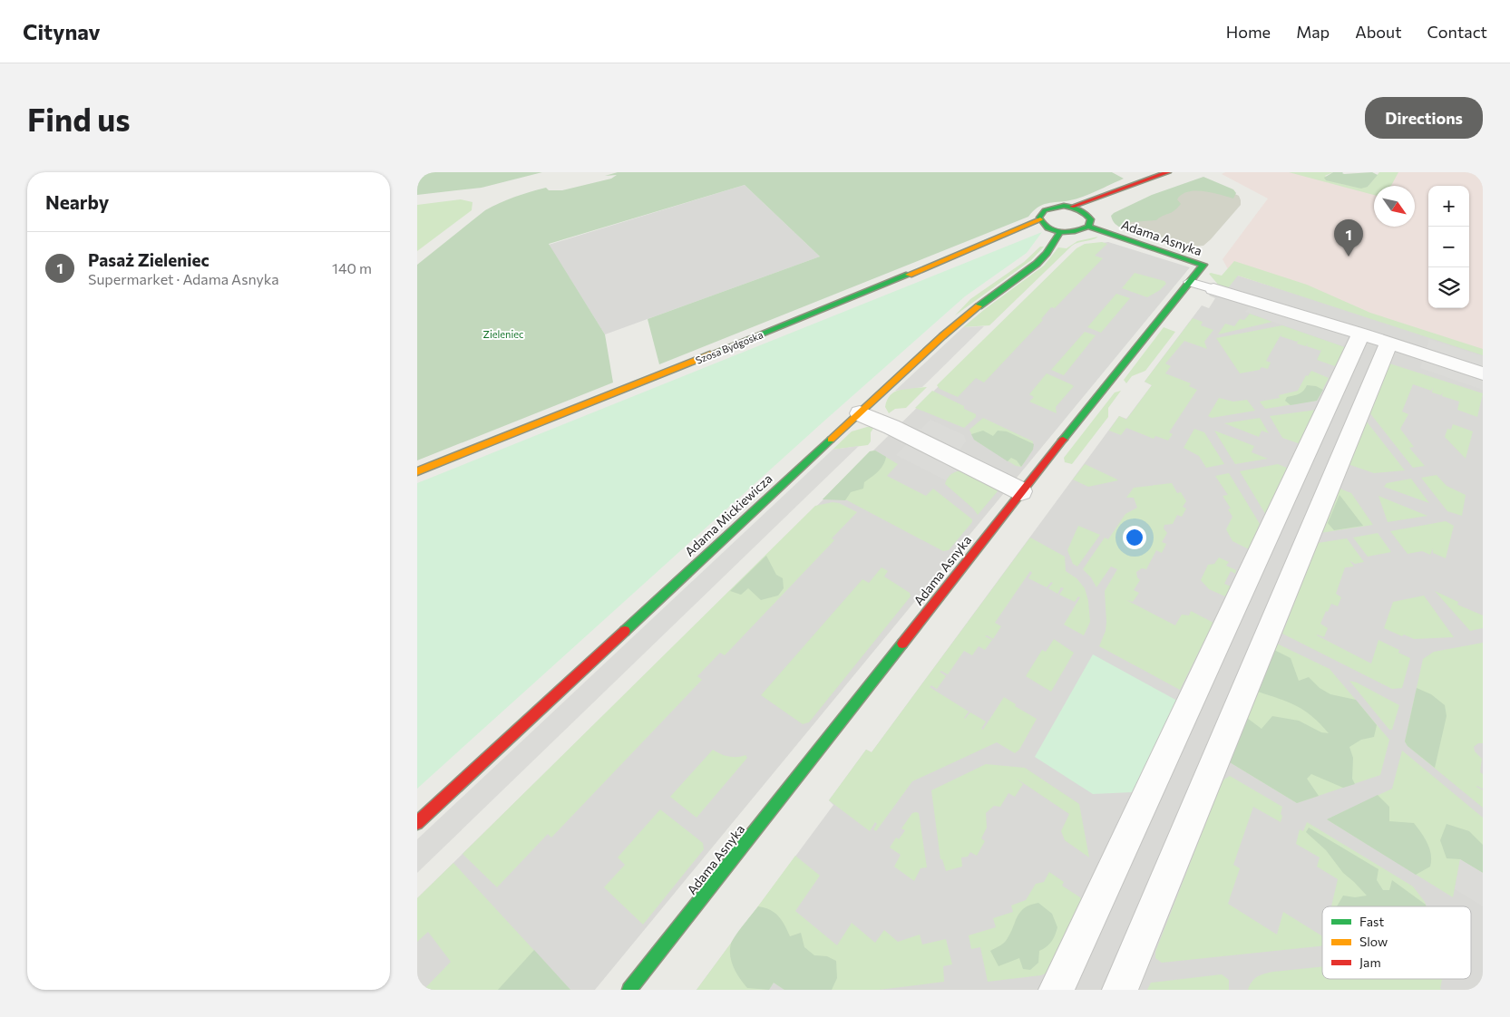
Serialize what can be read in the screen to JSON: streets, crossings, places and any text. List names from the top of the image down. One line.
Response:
{"streets":{"street":["Adama Asnyka","Szosa Bydgoska","Adama Mickiewicza"]},"parks":["Zieleniec"],"legend":["Fast","Slow","Jam"],"north":"bottom right","page":{"header":"Citynav","nav":["Home","Map","About","Contact"],"buttons":"Directions","title":"Find us","heading":"Nearby","map_buttons":["+","−"],"pins":"1","list":[{"mark":"1","name":"Pasaż Zieleniec","note":"Supermarket · Adama Asnyka","value":"140 m"}]}}
